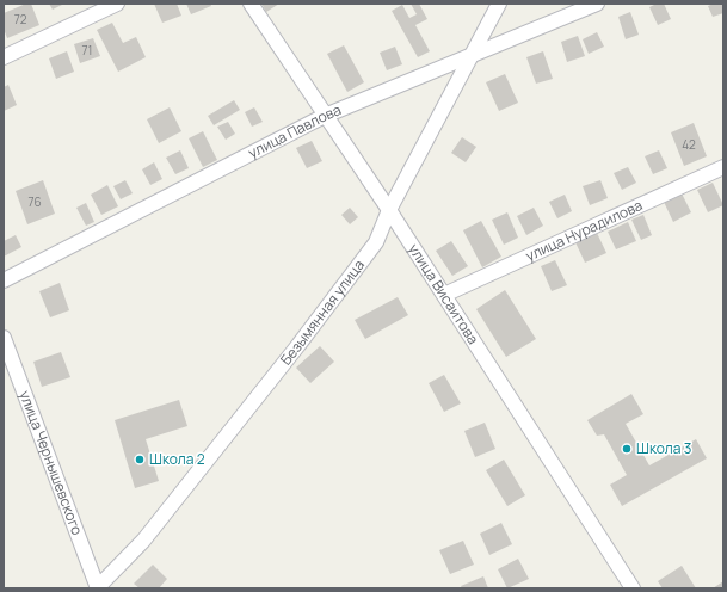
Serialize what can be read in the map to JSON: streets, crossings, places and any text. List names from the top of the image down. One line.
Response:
{"streets":{"street":["улица Павлова","улица Нурадилова","улица Висаитова","Безымянная улица","улица Чернышевского"]},"crossings":[["улица Павлова","улица Висаитова"],["улица Павлова","Безымянная улица"],["улица Нурадилова","улица Висаитова"],["улица Висаитова","Безымянная улица"],["Безымянная улица","улица Чернышевского"]],"places":["Школа 3","Школа 2"],"house_numbers":["72","71","42","76"]}
